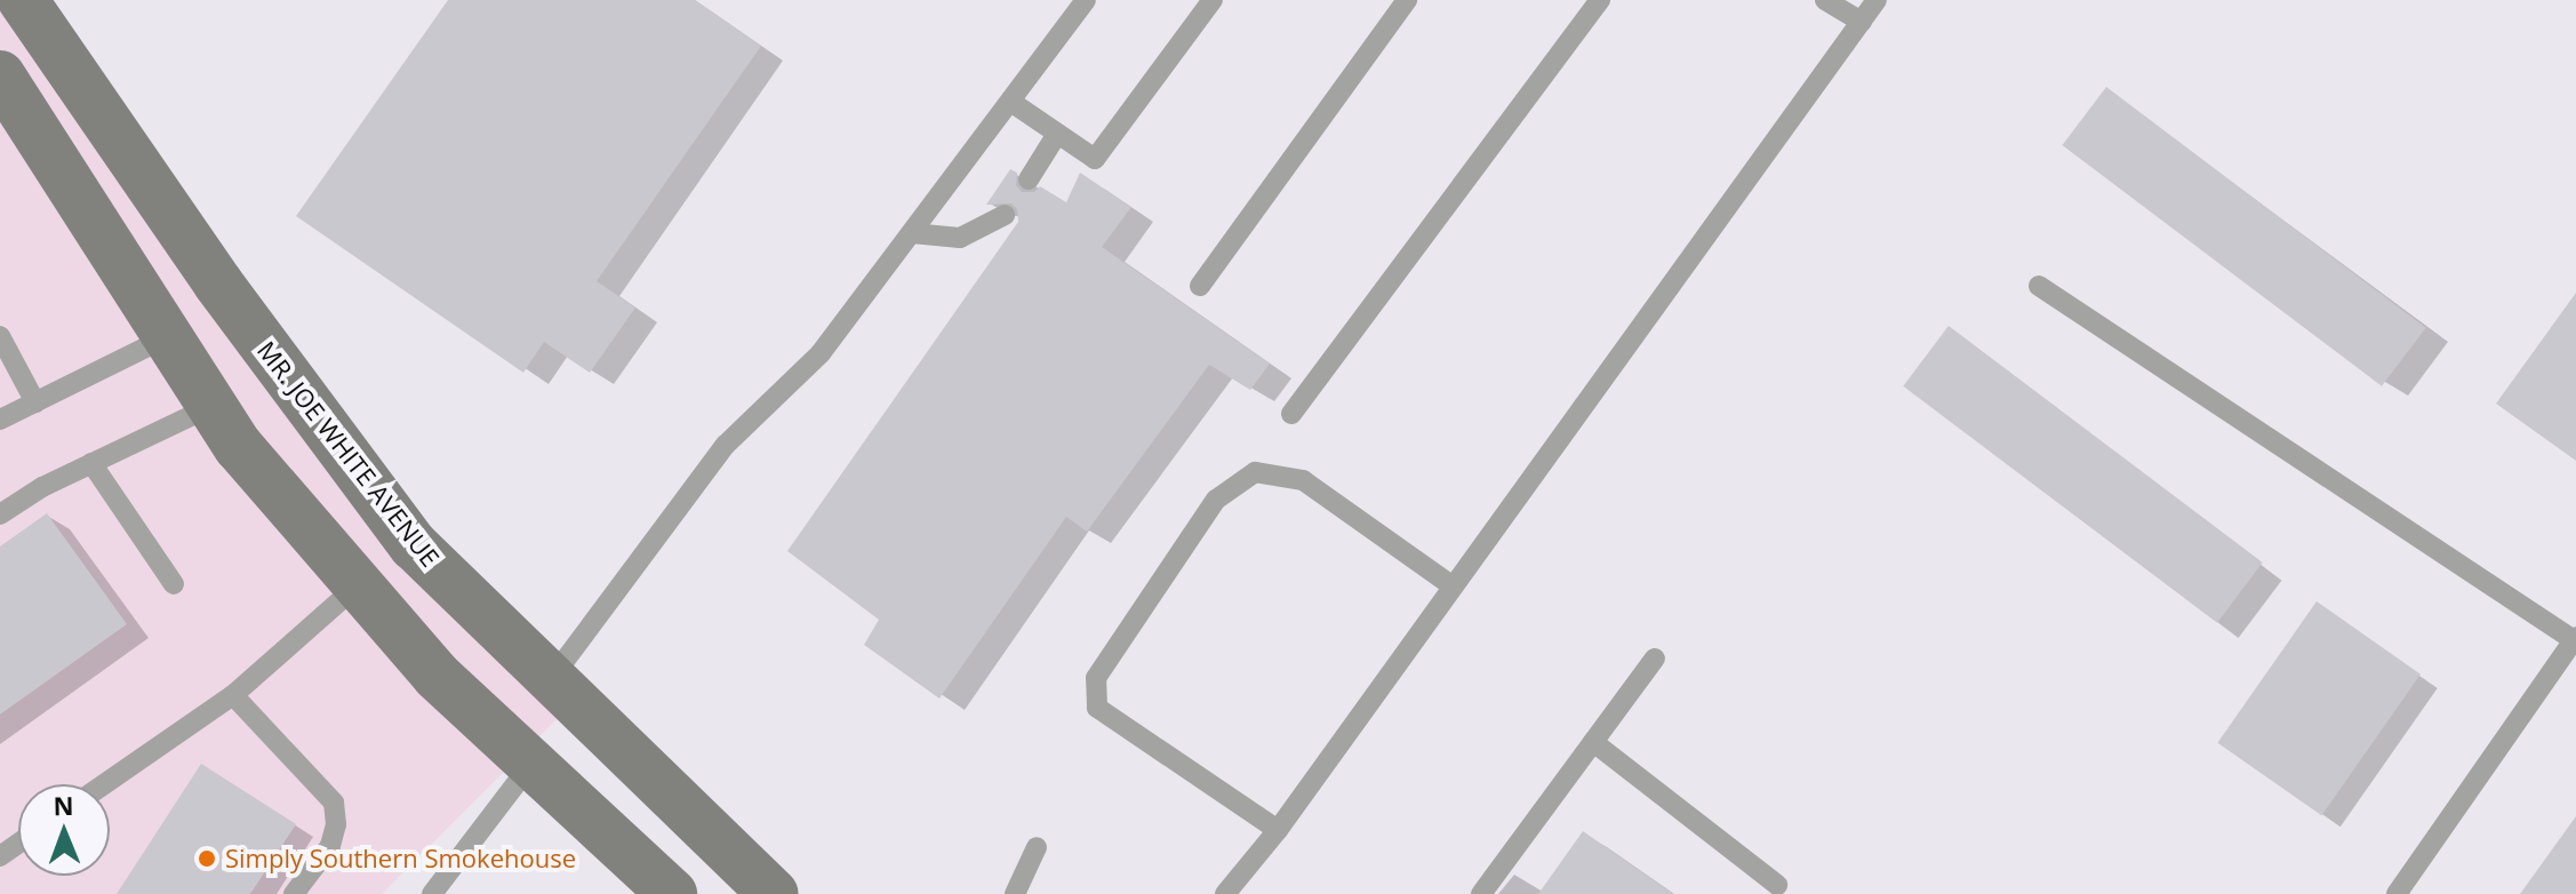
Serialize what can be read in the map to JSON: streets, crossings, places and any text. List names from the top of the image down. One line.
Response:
{"streets":{"main road":["MR. JOE WHITE AVENUE"]},"places":["Simply Southern Smokehouse"],"north":"top"}
